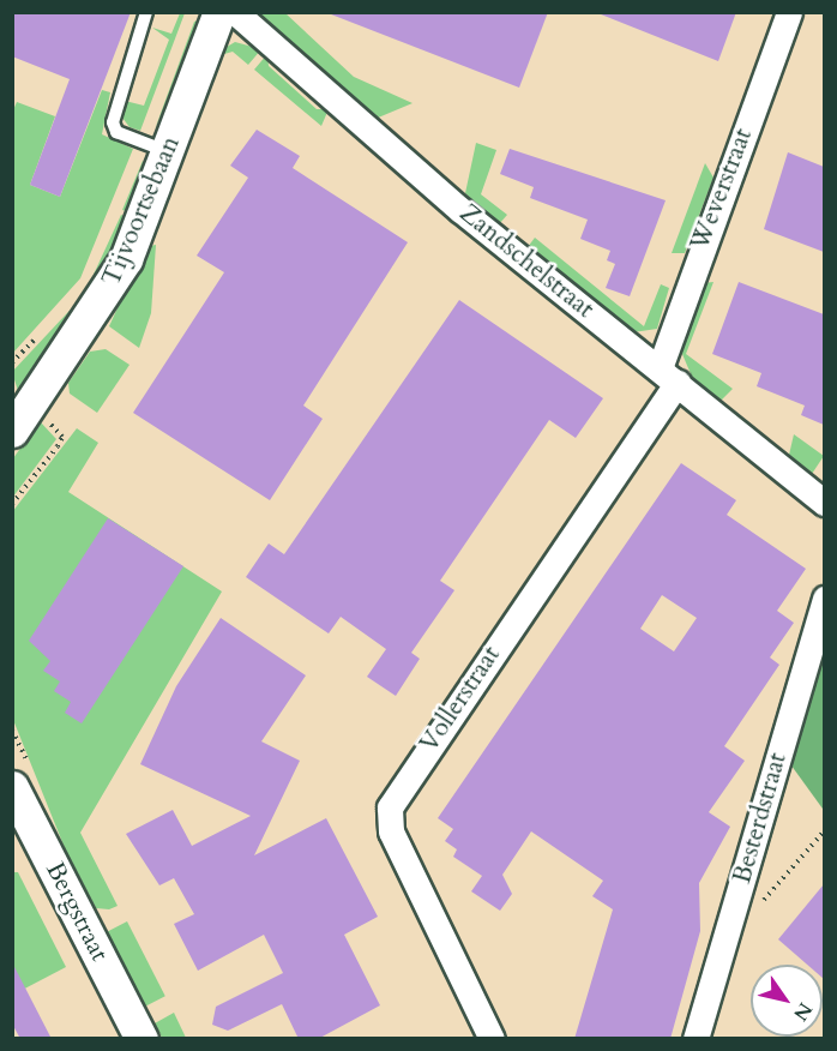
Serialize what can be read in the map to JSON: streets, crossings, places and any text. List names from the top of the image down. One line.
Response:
{"streets":{"street":["Weverstraat","Tijvoortsebaan","Zandschelstraat","Vollerstraat","Besterdstraat","Bergstraat"]},"crossings":[["Weverstraat","Zandschelstraat"],["Weverstraat","Vollerstraat"],["Zandschelstraat","Vollerstraat"]],"north":"bottom right"}
